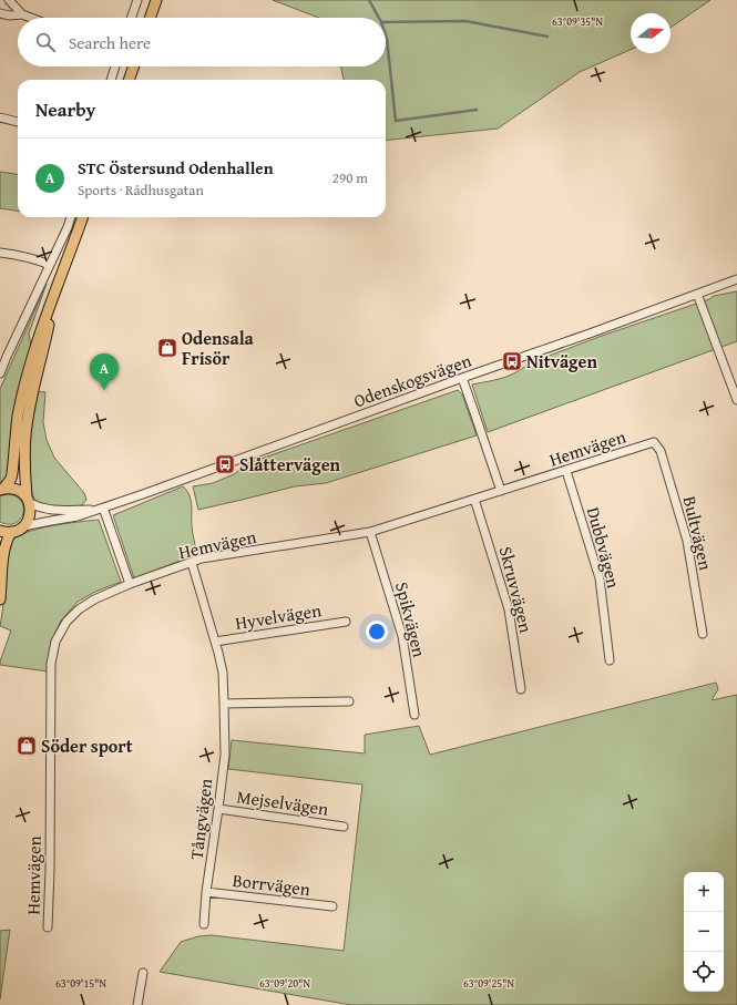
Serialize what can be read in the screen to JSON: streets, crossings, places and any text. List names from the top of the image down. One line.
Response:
{"streets":{"street":["Odenskogsvägen","Hemvägen","Bultvägen","Dubbvägen","Skruvvägen","Hyvelvägen","Spikvägen","Mejselvägen","Tångvägen","Borrvägen"]},"crossings":[["Hemvägen","Bultvägen"],["Hemvägen","Dubbvägen"],["Hemvägen","Skruvvägen"],["Hemvägen","Spikvägen"],["Hemvägen","Tångvägen"],["Hyvelvägen","Tångvägen"],["Mejselvägen","Tångvägen"],["Tångvägen","Borrvägen"]],"places":{"shop":["Odensala Frisör","Söder sport"],"bus stop":["Nitvägen","Slåttervägen"]},"north":"right","page":{"search":"Search here","heading":"Nearby","list":[{"mark":"A","name":"STC Östersund Odenhallen","note":"Sports · Rådhusgatan","value":"290 m"}],"pins":"A","map_buttons":["+","−"]},"coordinates":["63°09'35\"N","63°09'15\"N","63°09'20\"N","63°09'25\"N"]}
